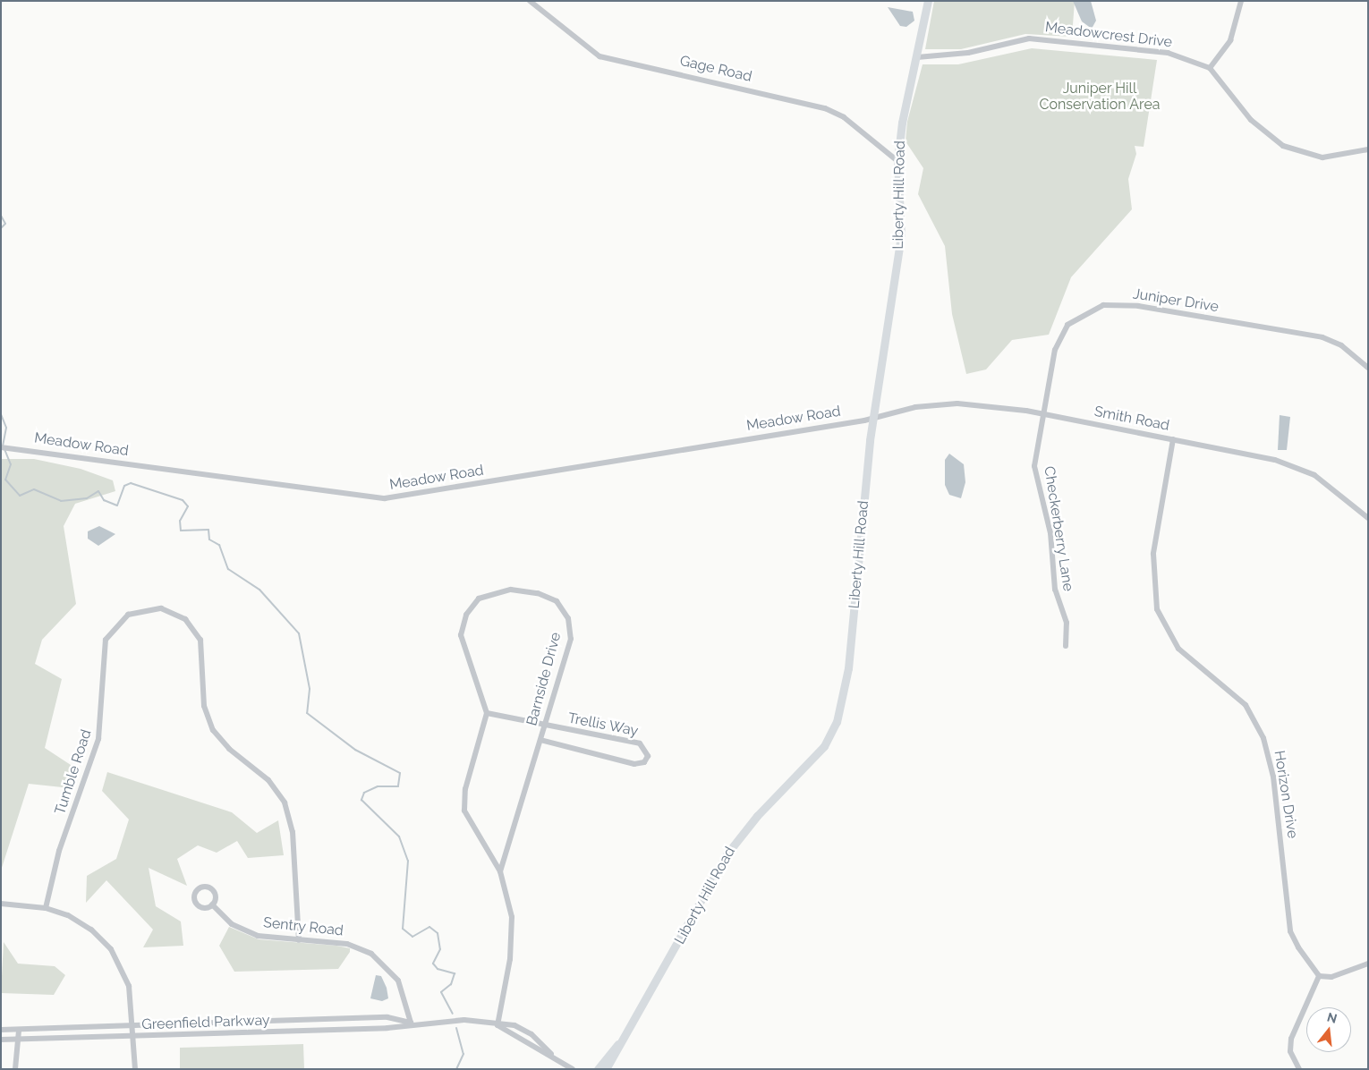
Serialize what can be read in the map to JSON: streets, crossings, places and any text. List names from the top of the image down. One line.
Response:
{"streets":{"street":["Meadowcrest Drive","Gage Road","Liberty Hill Road","Juniper Drive","Meadow Road","Smith Road","Checkerberry Lane","Barnside Drive","Trellis Way","Tumble Road","Horizon Drive","Sentry Road","Greenfield Parkway"]},"crossings":[["Meadowcrest Drive","Liberty Hill Road"],["Gage Road","Liberty Hill Road"],["Liberty Hill Road","Meadow Road"],["Liberty Hill Road","Smith Road"],["Juniper Drive","Smith Road"],["Juniper Drive","Checkerberry Lane"],["Meadow Road","Smith Road"],["Smith Road","Checkerberry Lane"],["Smith Road","Horizon Drive"],["Barnside Drive","Trellis Way"],["Barnside Drive","Greenfield Parkway"],["Tumble Road","Sentry Road"],["Sentry Road","Greenfield Parkway"]],"parks":["Juniper Hill Conservation Area"],"north":"top"}
